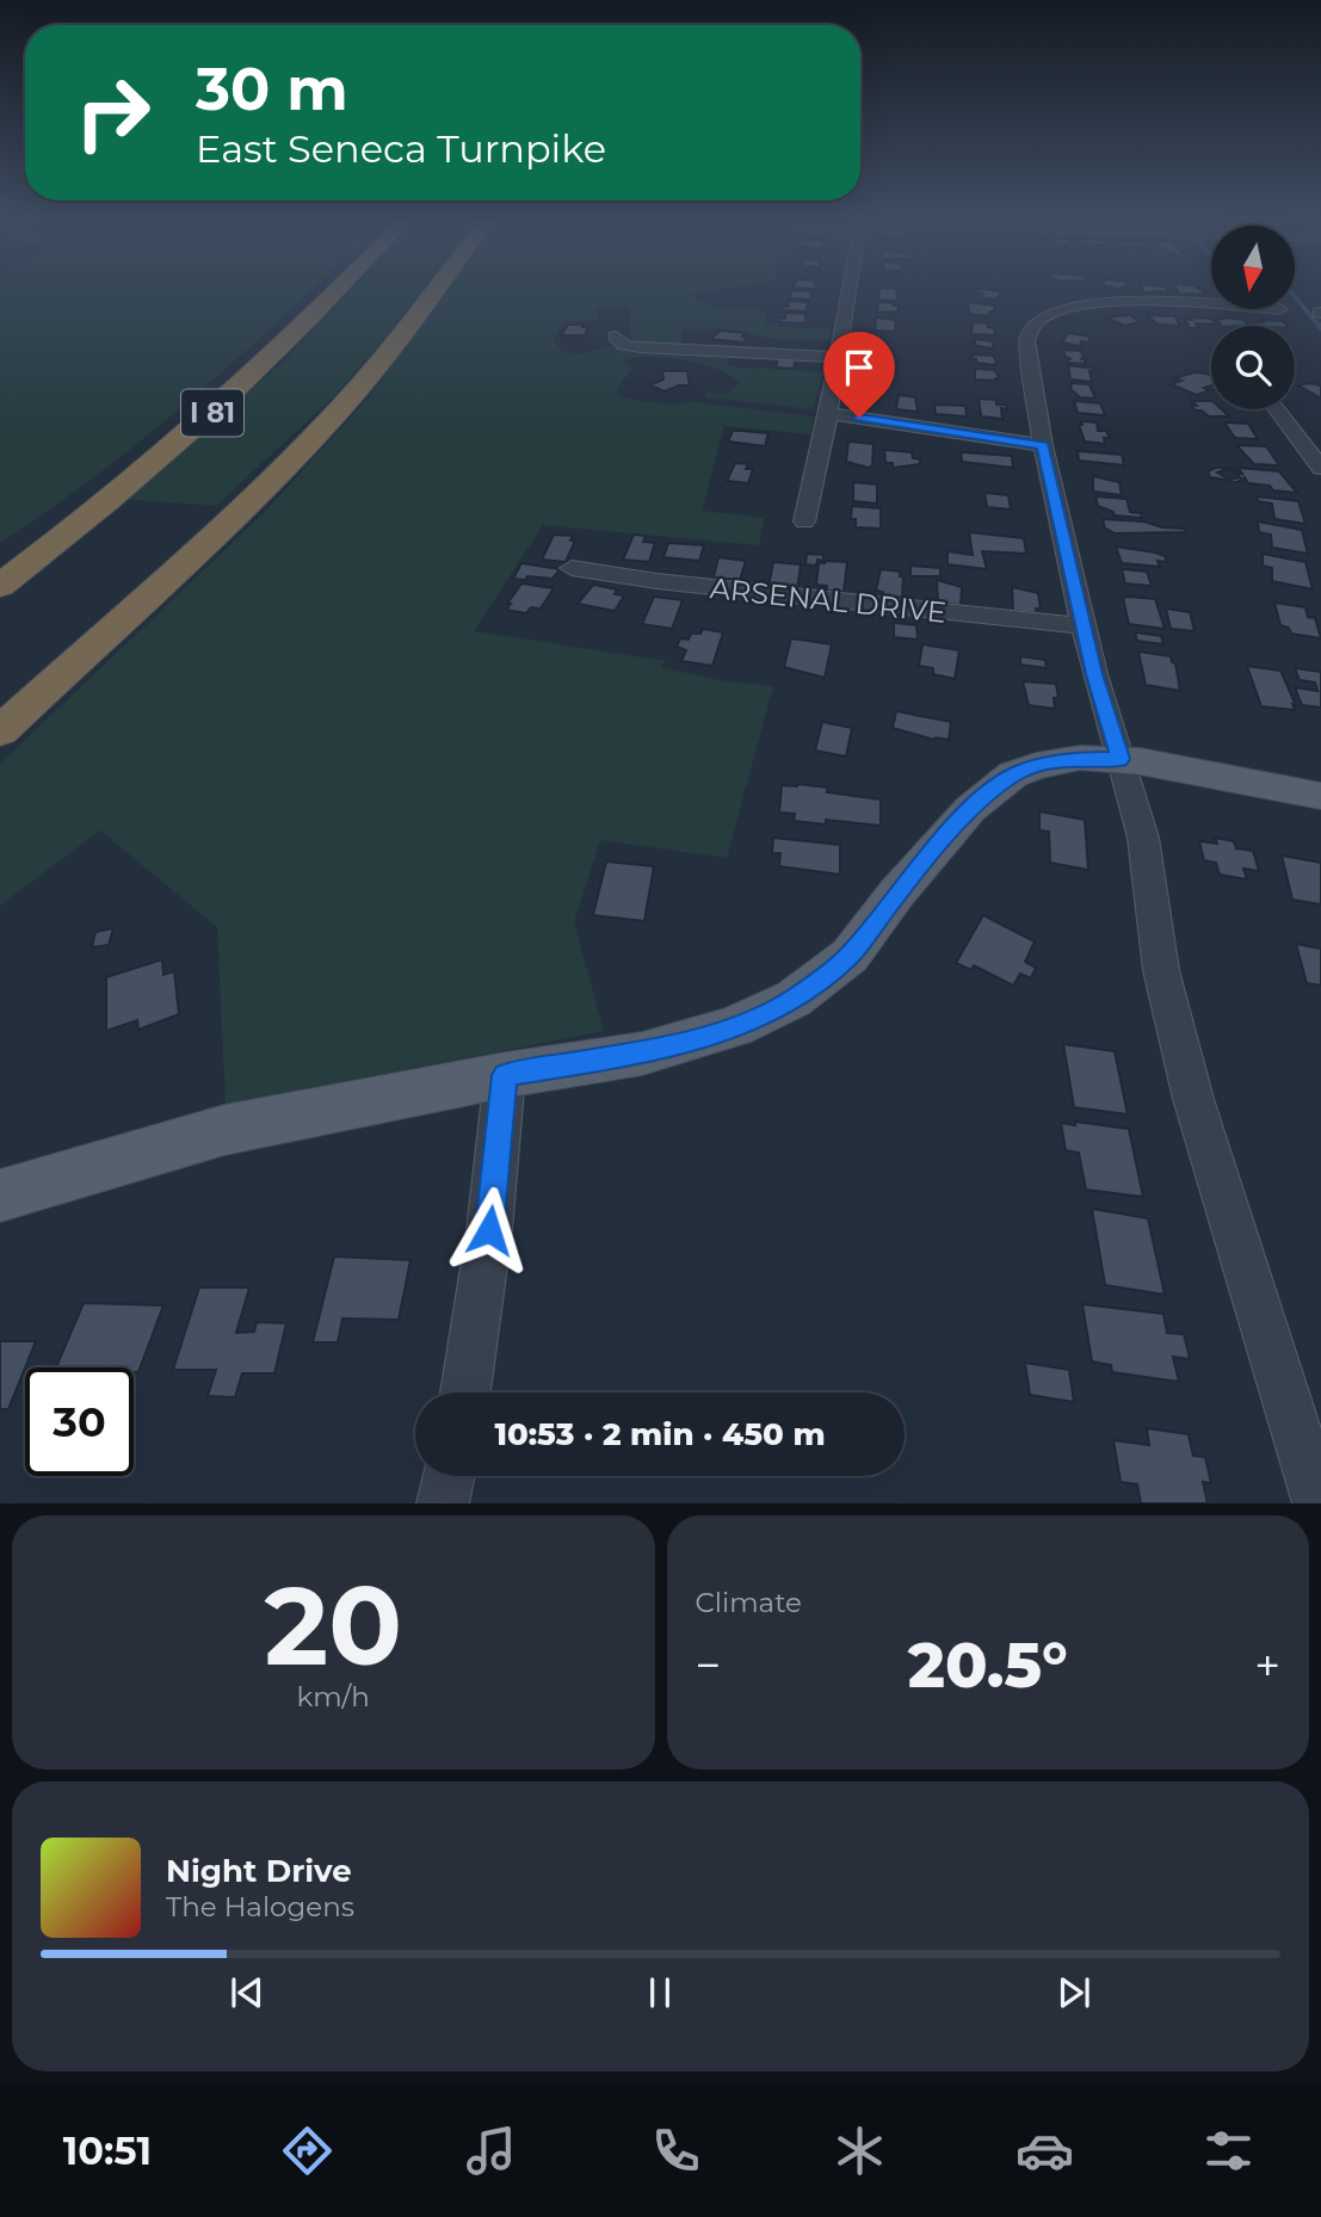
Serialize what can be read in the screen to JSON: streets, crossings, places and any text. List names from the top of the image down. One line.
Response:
{"streets":{"highway":["I 81"],"street":["ARSENAL DRIVE"]},"north":"bottom","page":{"turn":["30 m","East Seneca Turnpike"],"limit":"30","trip":"10:53 · 2 min · 450 m","tile":[["20","km/h"],"Climate"],"heat":["−","20.5°","+"],"song":["Night Drive","The Halogens"],"tabs":"10:51"}}
